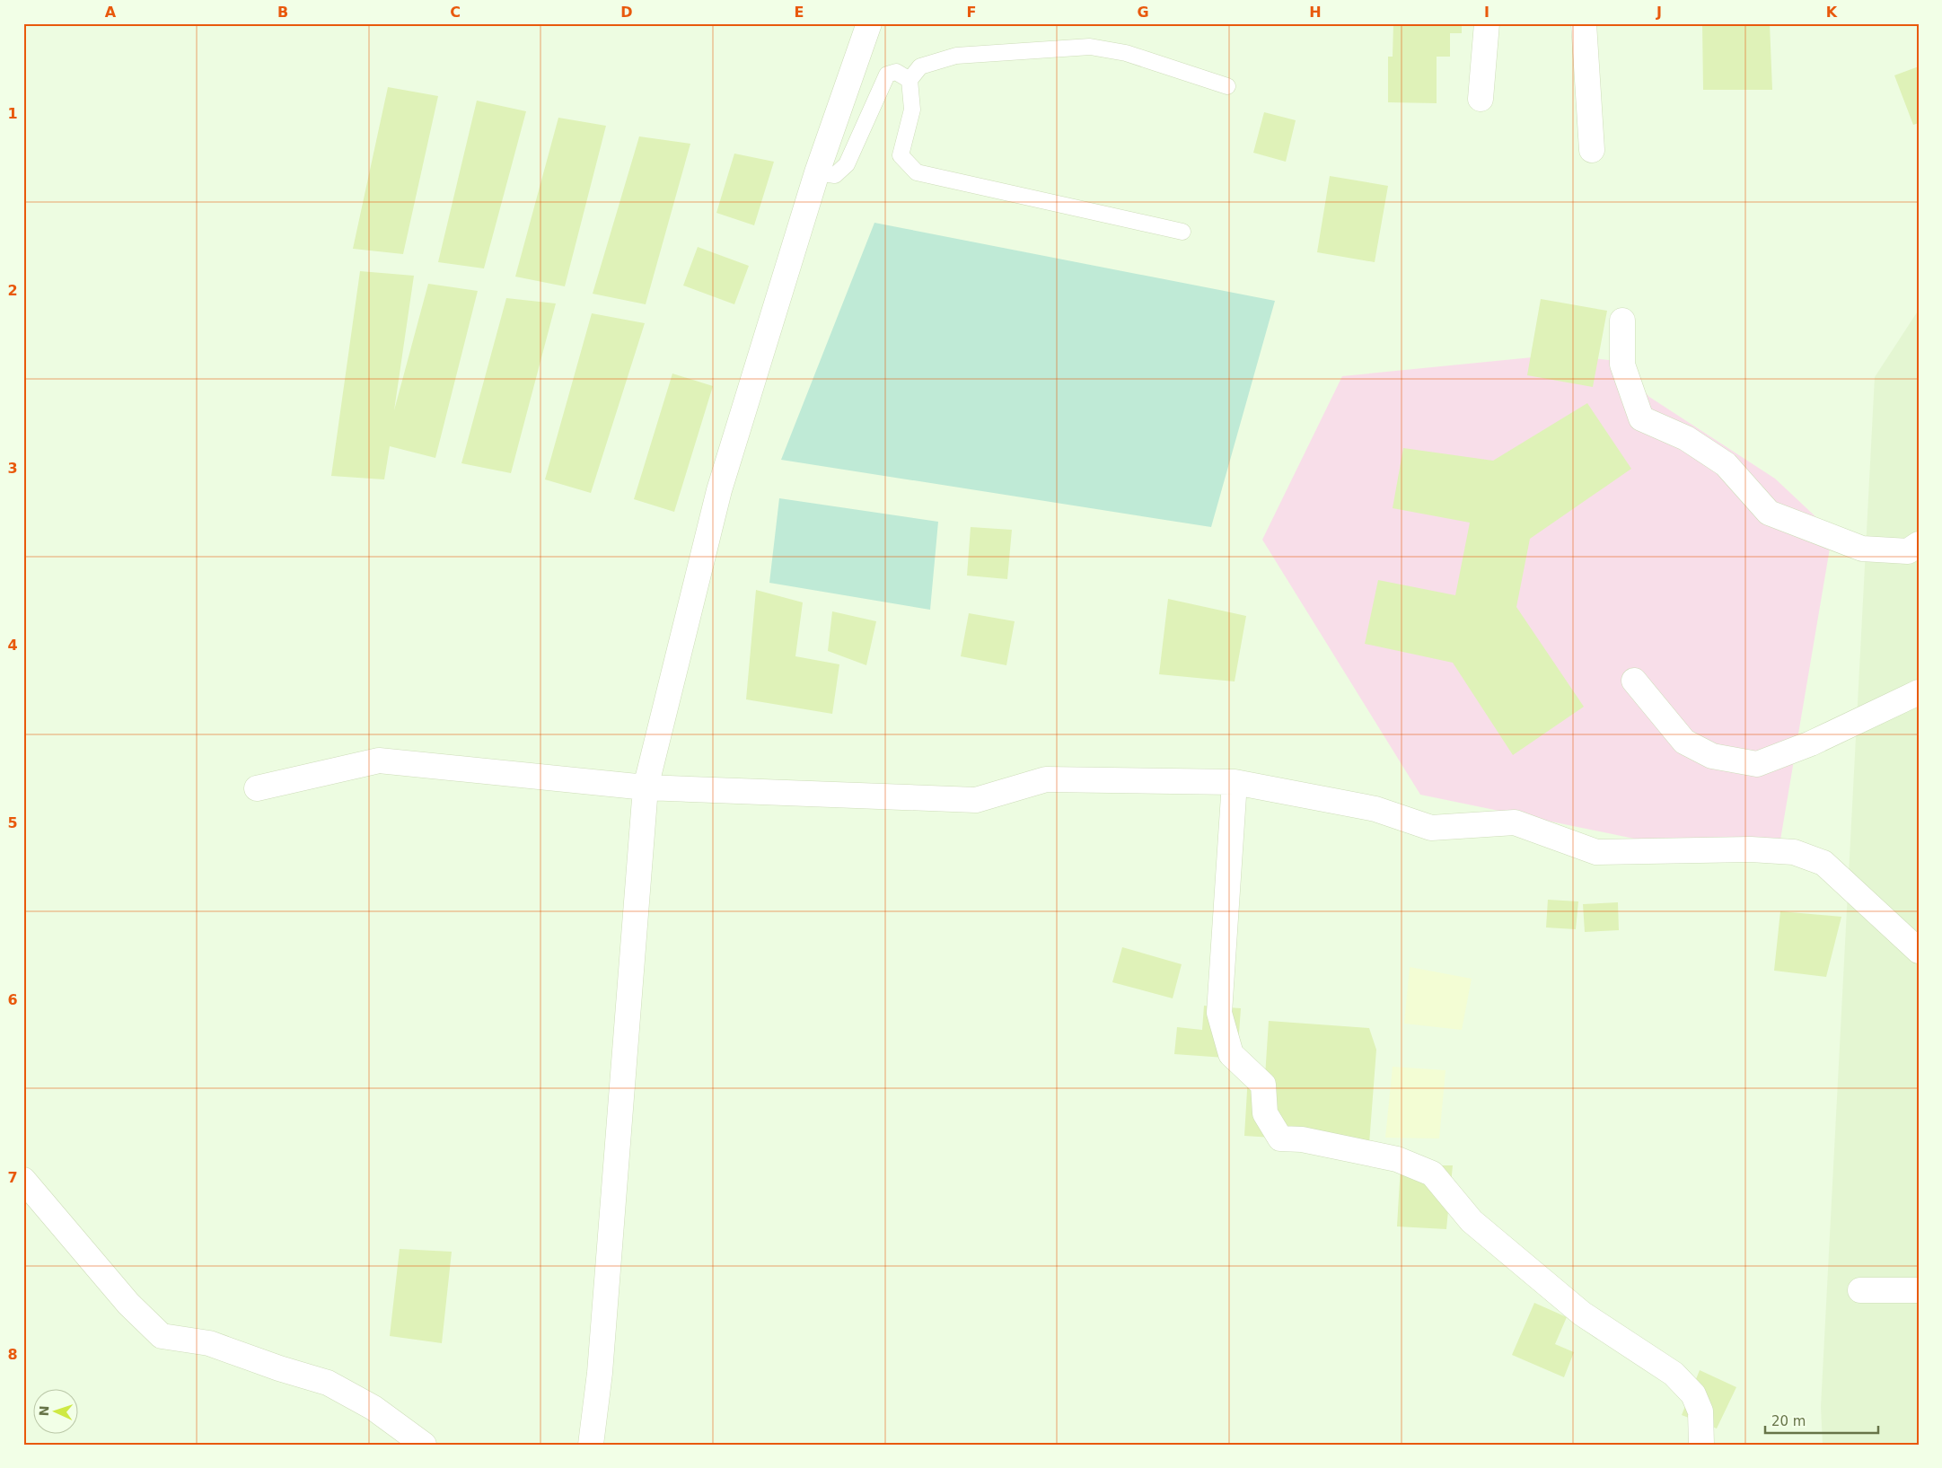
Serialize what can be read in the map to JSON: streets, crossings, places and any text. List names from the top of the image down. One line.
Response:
{"scale_bar":"20 m","north":"left","grid":{"columns":["A","B","C","D","E","F","G","H","I","J","K"],"rows":["1","2","3","4","5","6","7","8"]}}
